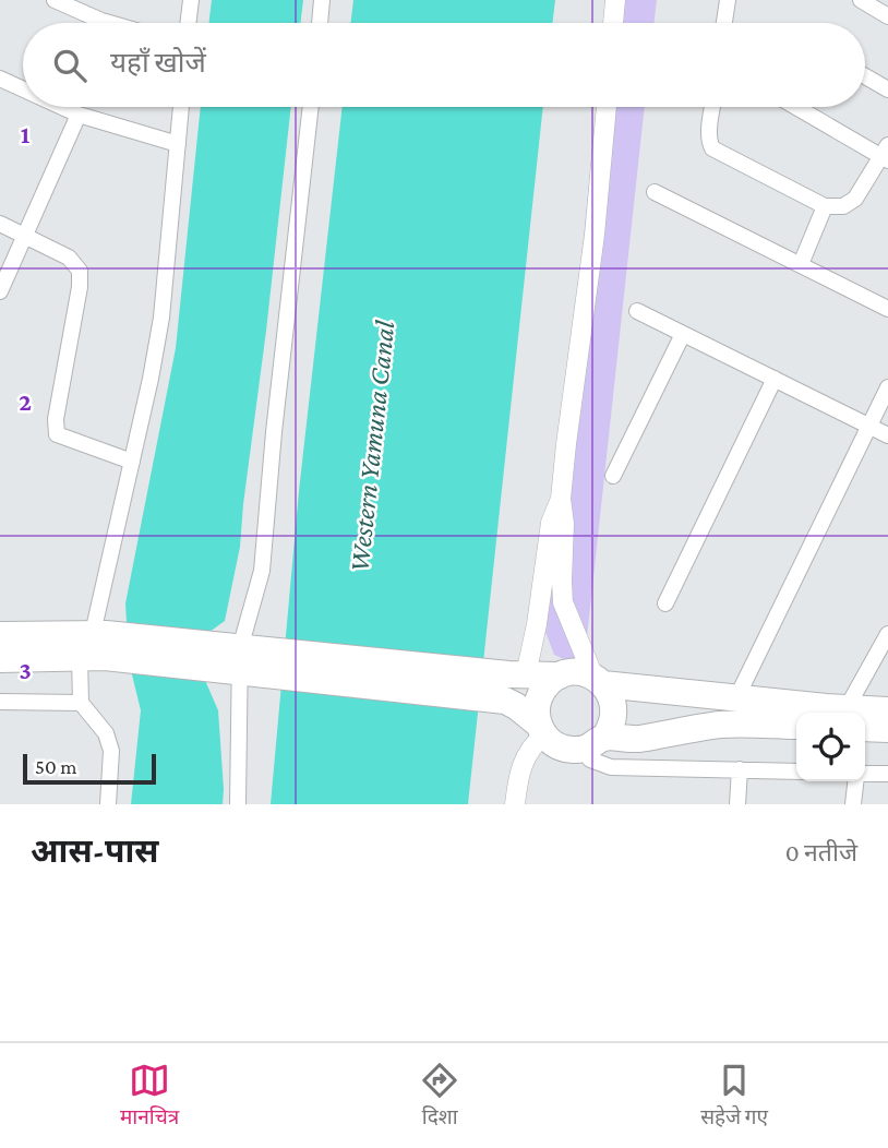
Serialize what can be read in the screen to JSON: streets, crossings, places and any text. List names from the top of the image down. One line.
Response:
{"water":["Western Yamuna Canal"],"scale_bar":"50 m","page":{"search":"यहाँ खोजें","scale":"50 m","heading":["आस-पास","0 नतीजे"],"nav":["मानचित्र","दिशा","सहेजे गए"]},"grid":{"rows":["1","2","3"]}}
